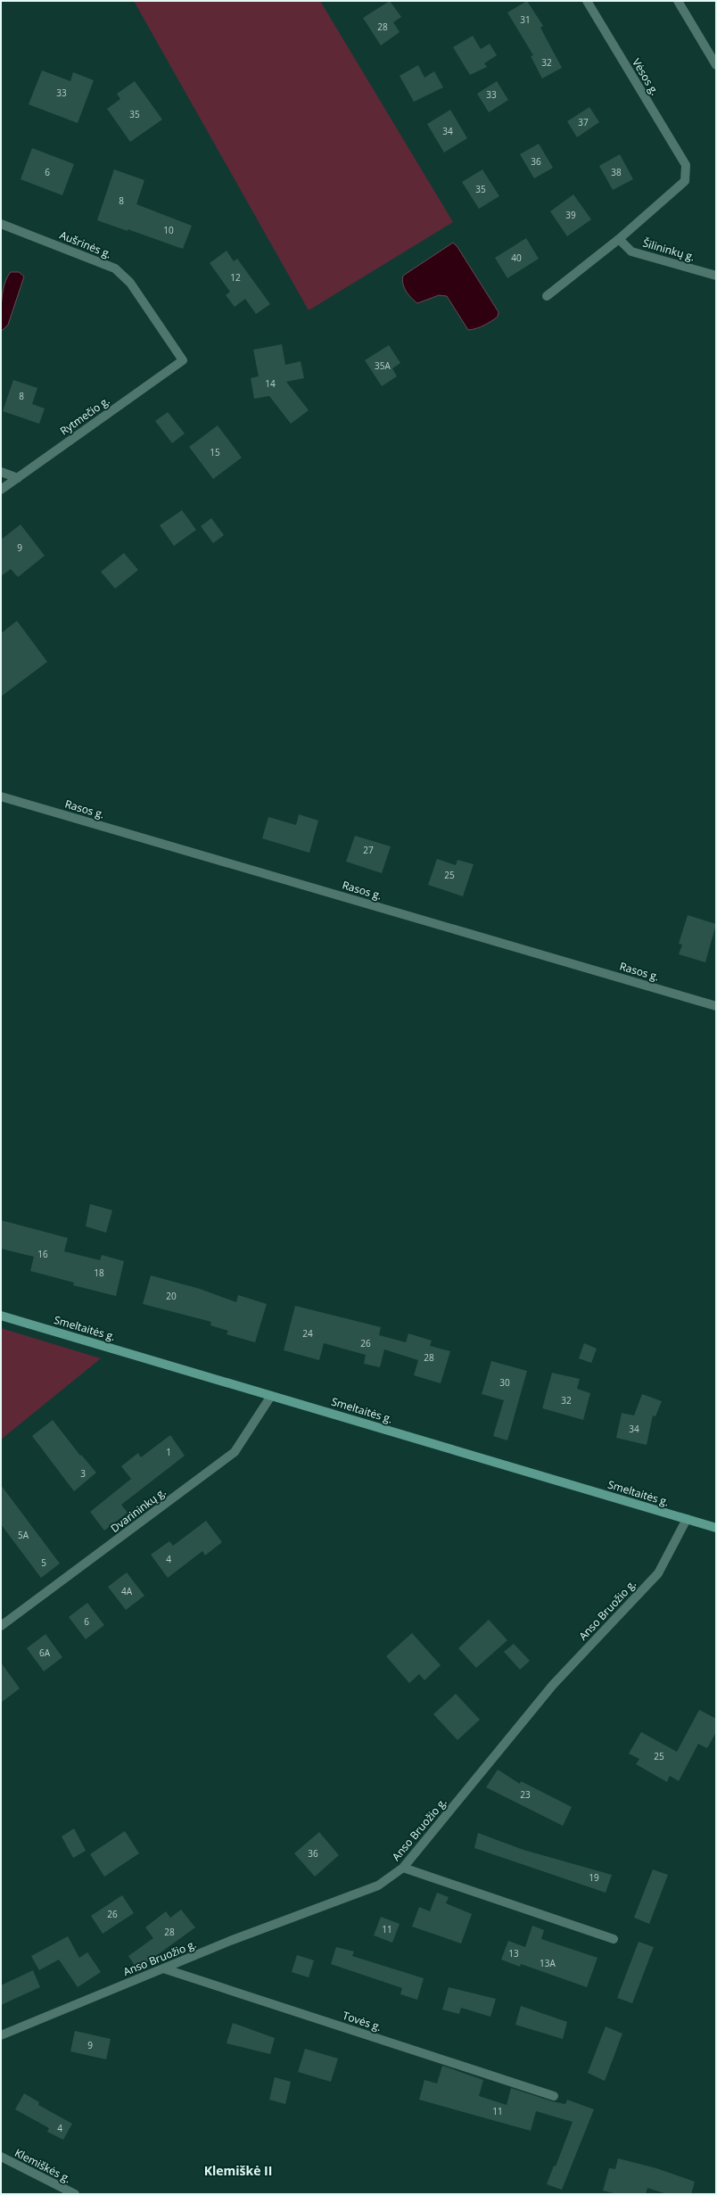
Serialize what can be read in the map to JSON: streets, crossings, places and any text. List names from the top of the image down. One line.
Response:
{"streets":{"main road":["Smeltaitės g."],"street":["Vėsos g.","Aušrinės g.","Šilininkų g.","Rytmečio g.","Rasos g.","Dvarininkų g.","Anso Bruožio g.","Tovės g.","Klemiškės g."]},"crossings":[["Vėsos g.","Šilininkų g."],["Aušrinės g.","Rytmečio g."],["Smeltaitės g.","Dvarininkų g."],["Smeltaitės g.","Anso Bruožio g."],["Anso Bruožio g.","Tovės g."]],"districts":["Klemiškė II"],"house_numbers":["31","28","32","33","33","35","37","34","36","6","38","35","8","39","10","40","12","35A","14","8","15","9","27","25","16","18","20","24","26","28","30","32","34","1","3","5A","4","5","4A","6","6A","25","23","36","19","26","11","28","13","13A","9","11","4"]}
